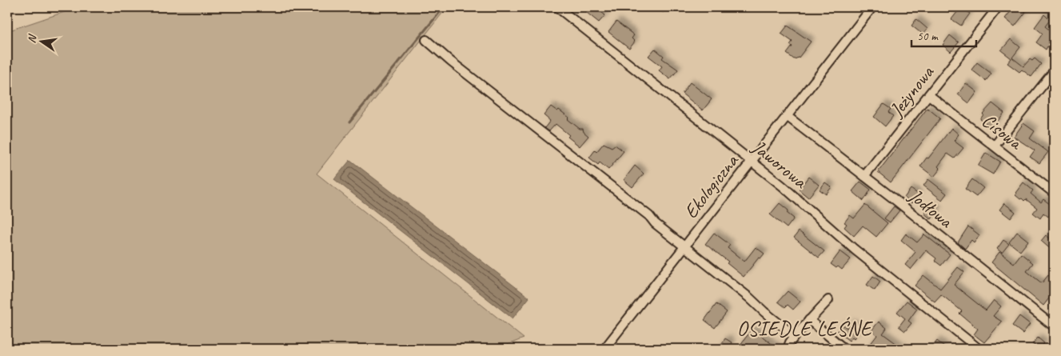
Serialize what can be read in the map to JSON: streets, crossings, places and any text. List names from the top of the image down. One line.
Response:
{"streets":{"street":["Jeżynowa","Cisowa","Jaworowa","Ekologiczna","Jodłowa"]},"crossings":[["Jeżynowa","Cisowa"],["Jeżynowa","Jodłowa"],["Jaworowa","Ekologiczna"],["Ekologiczna","Jodłowa"]],"districts":["OSIEDLE LEŚNE"],"scale_bar":"50 m","north":"left"}
